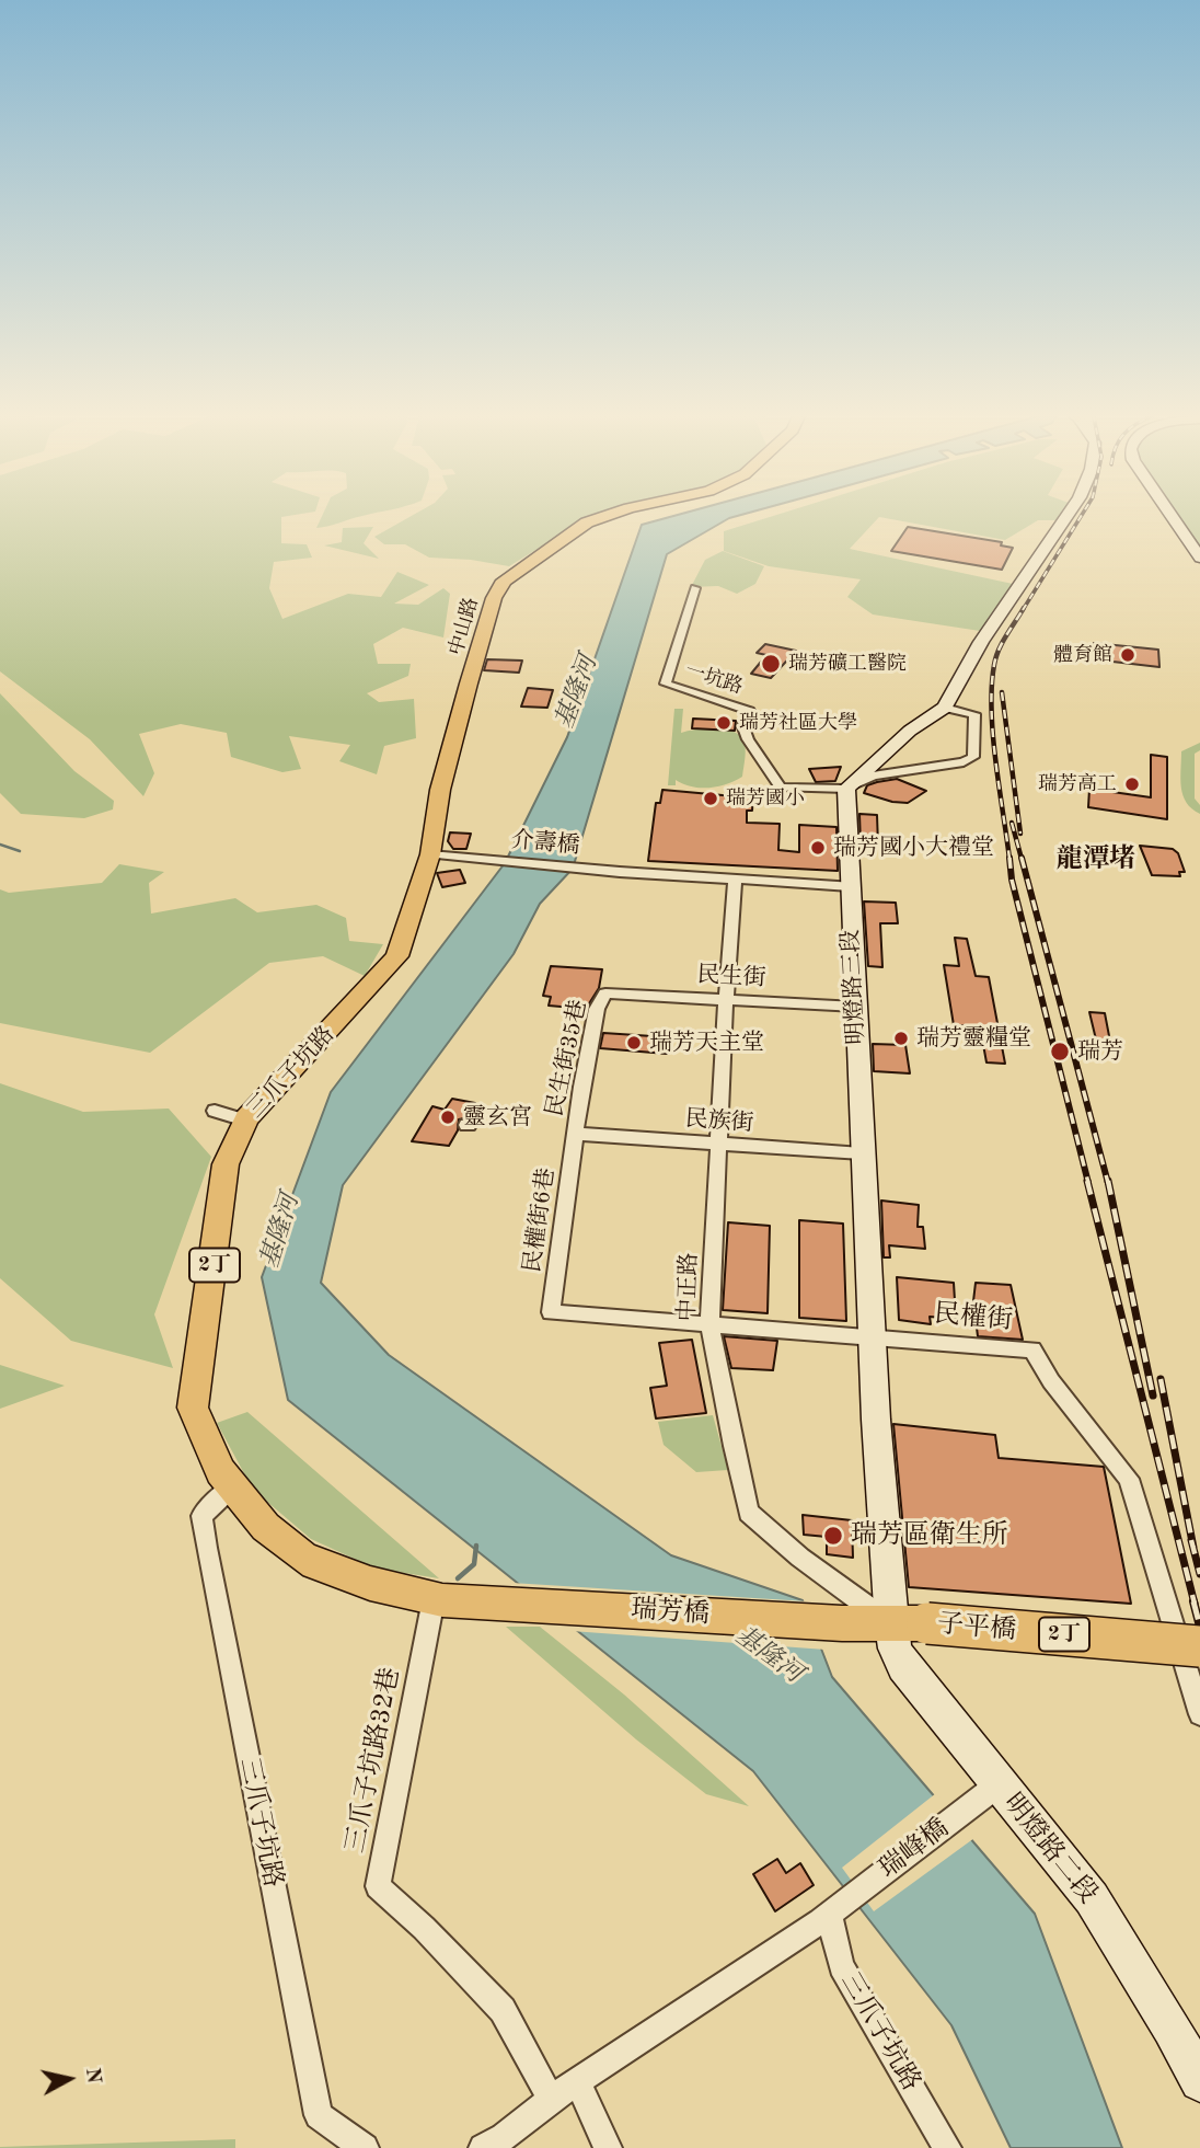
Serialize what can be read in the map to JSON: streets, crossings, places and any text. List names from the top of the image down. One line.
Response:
{"streets":{"main road":["中山路","三爪子坑路","2丁","瑞芳橋","子平橋"],"street":["一坑路","介壽橋","民生街","明燈路三段","民生街35巷","民族街","民權街6巷","中正路","民權街","三爪子坑路32巷","瑞峰橋","明燈路二段"]},"crossings":[["中山路","介壽橋"],["中山路","三爪子坑路"],["一坑路","明燈路三段"],["介壽橋","三爪子坑路"],["介壽橋","中正路"],["民生街","明燈路三段"],["民生街","民生街35巷"],["民生街","中正路"],["明燈路三段","民族街"],["明燈路三段","中正路"],["明燈路三段","民權街"],["明燈路三段","瑞芳橋"],["明燈路三段","子平橋"],["明燈路三段","明燈路二段"],["民生街35巷","民族街"],["民生街35巷","民權街6巷"],["三爪子坑路","瑞芳橋"],["三爪子坑路","三爪子坑路32巷"],["三爪子坑路","瑞峰橋"],["民族街","民權街6巷"],["民族街","中正路"],["民權街6巷","民權街"],["中正路","民權街"],["中正路","瑞芳橋"],["中正路","子平橋"],["中正路","明燈路二段"],["瑞芳橋","子平橋"],["瑞芳橋","明燈路二段"],["子平橋","明燈路二段"],["瑞峰橋","明燈路二段"]],"districts":["龍潭堵"],"water":["基隆河"],"places":["體育館","瑞芳礦工醫院","瑞芳社區大學","瑞芳高工","瑞芳國小","瑞芳國小大禮堂","瑞芳靈糧堂","瑞芳天主堂","瑞芳","靈玄宮","瑞芳區衛生所"],"north":"right"}
